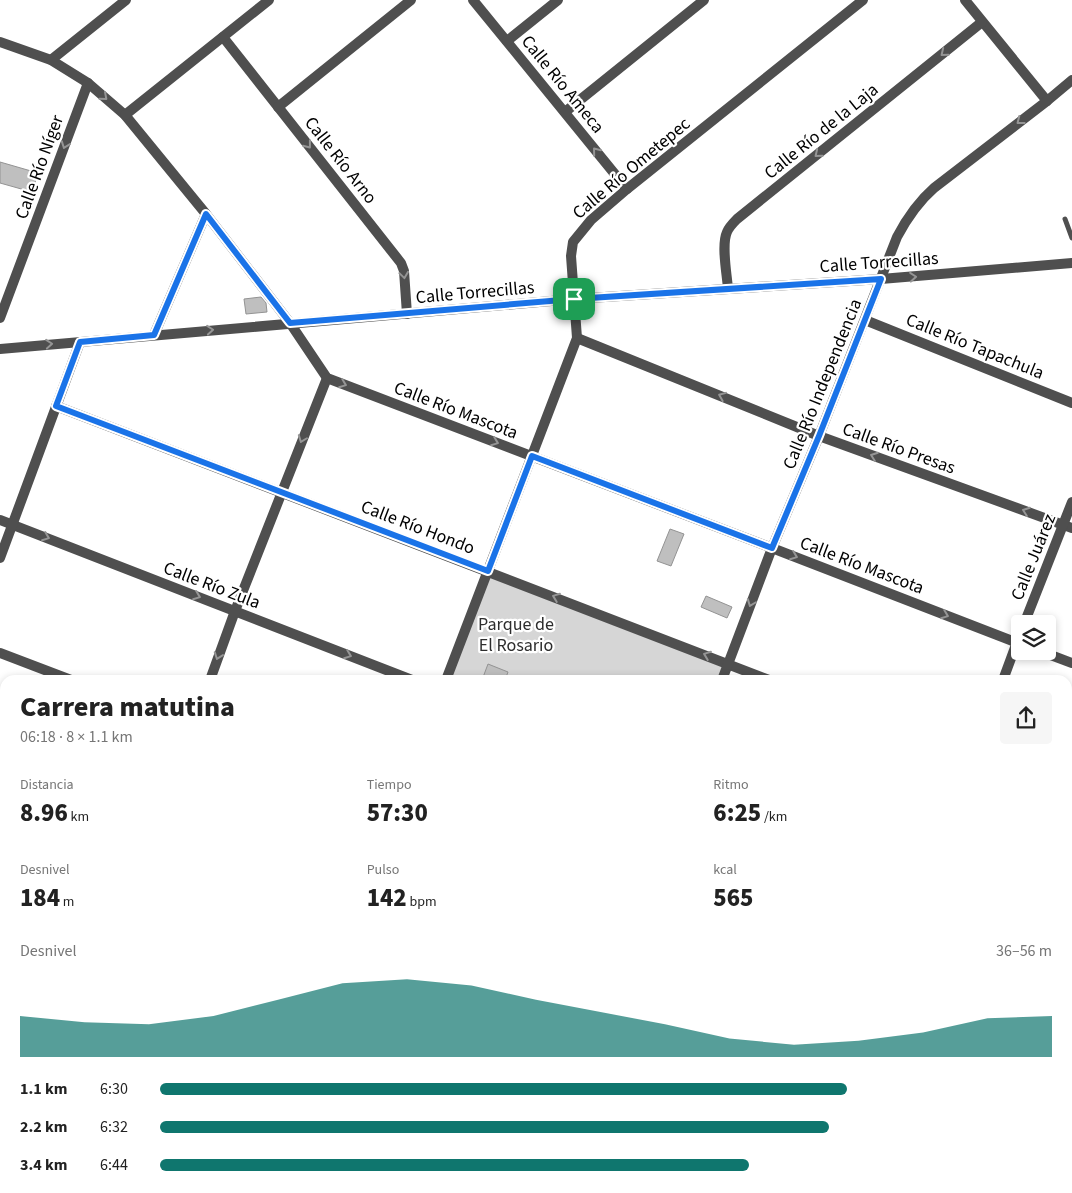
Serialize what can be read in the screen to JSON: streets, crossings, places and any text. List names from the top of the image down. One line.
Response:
{"streets":{"street":["Calle Río Ameca","Calle Río de la Laja","Calle Río Arno","Calle Río Níger","Calle Río Ometepec","Calle Torrecillas","Calle Río Tapachula","Calle Río Independencia","Calle Río Mascota","Calle Río Presas","Calle Río Hondo","Calle Juárez","Calle Río Zula"]},"crossings":[["Calle Río Ameca","Calle Río Ometepec"],["Calle Río de la Laja","Calle Torrecillas"],["Calle Río Arno","Calle Torrecillas"],["Calle Río Ometepec","Calle Torrecillas"],["Calle Río Ometepec","Calle Río Mascota"],["Calle Río Ometepec","Calle Río Presas"],["Calle Río Ometepec","Calle Río Hondo"],["Calle Torrecillas","Calle Río Independencia"],["Calle Río Tapachula","Calle Río Independencia"],["Calle Río Independencia","Calle Río Mascota"],["Calle Río Independencia","Calle Río Presas"],["Calle Río Independencia","Calle Río Hondo"],["Calle Río Presas","Calle Juárez"]],"one_way":["Calle Río Ameca","Calle Río de la Laja","Calle Río Arno","Calle Río Níger","Calle Torrecillas","Calle Río Independencia","Calle Río Mascota","Calle Río Presas","Calle Río Zula"],"parks":["Parque de El Rosario"],"page":{"heading":["Carrera matutina","06:18 · 8 × 1.1 km"],"stats":[["Distancia","8.96 km"],["Tiempo","57:30"],["Ritmo","6:25 /km"],["Desnivel","184 m"],["Pulso","142 bpm"],["kcal","565"]],"chart":["Desnivel","36–56 m"],"list":[{"name":"1.1 km","note":"6:30"},{"name":"2.2 km","note":"6:32"},{"name":"3.4 km","note":"6:44"}]}}
